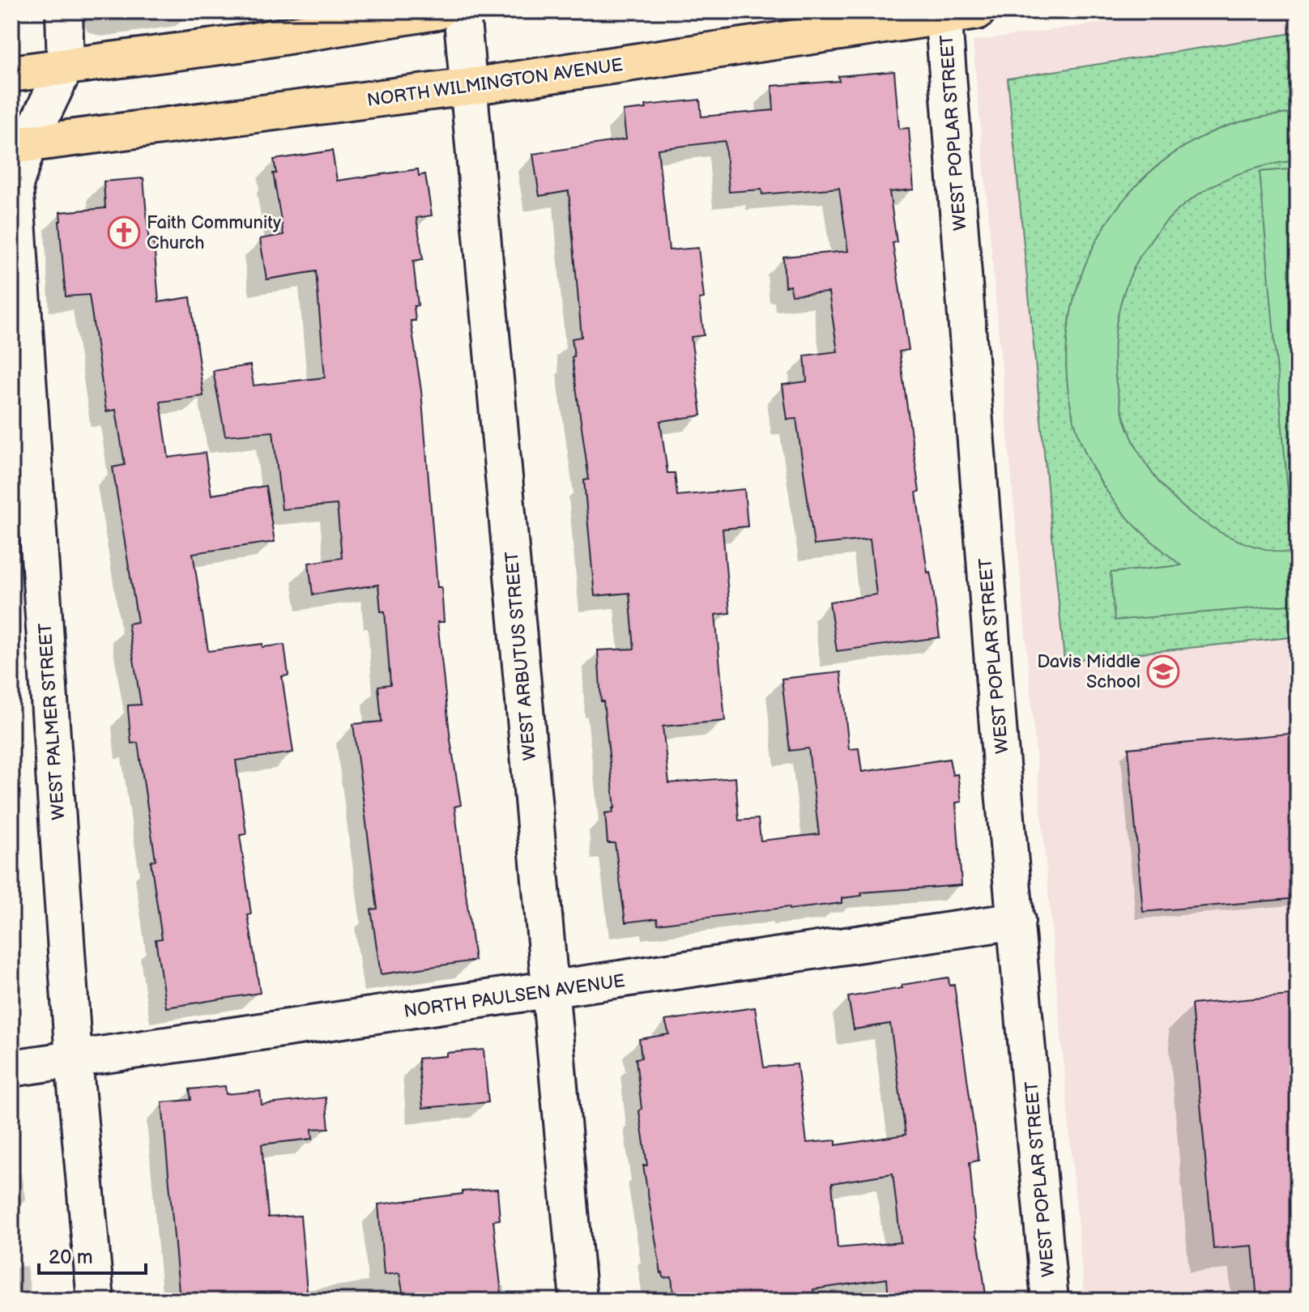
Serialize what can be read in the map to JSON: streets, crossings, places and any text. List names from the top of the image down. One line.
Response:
{"streets":{"main road":["NORTH WILMINGTON AVENUE"],"street":["WEST POPLAR STREET","WEST ARBUTUS STREET","WEST PALMER STREET","NORTH PAULSEN AVENUE"]},"crossings":[["NORTH WILMINGTON AVENUE","WEST POPLAR STREET"],["NORTH WILMINGTON AVENUE","WEST ARBUTUS STREET"],["NORTH WILMINGTON AVENUE","WEST PALMER STREET"],["WEST POPLAR STREET","NORTH PAULSEN AVENUE"],["WEST ARBUTUS STREET","NORTH PAULSEN AVENUE"],["WEST PALMER STREET","NORTH PAULSEN AVENUE"]],"places":{"church":["Faith Community Church"],"school or university":["Davis Middle School"]},"scale_bar":"20 m"}
